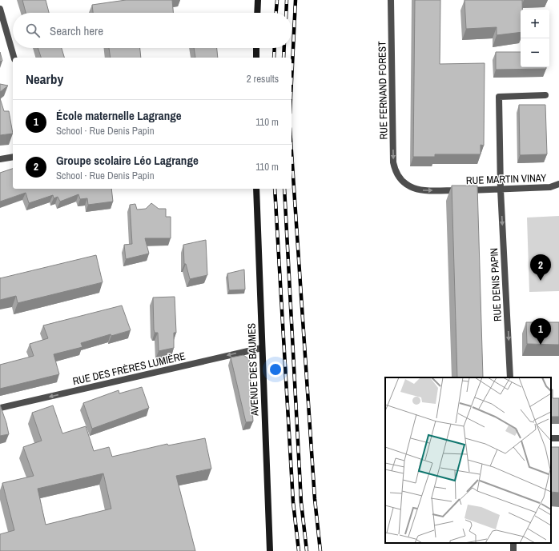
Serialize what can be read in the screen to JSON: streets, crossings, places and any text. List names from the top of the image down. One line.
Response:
{"streets":{"street":["RUE FERNAND FOREST","RUE MARTIN VINAY","RUE DENIS PAPIN","RUE DES FRÈRES LUMIÈRE","AVENUE DES BAUMES"]},"crossings":[["RUE FERNAND FOREST","RUE MARTIN VINAY"],["RUE MARTIN VINAY","RUE DENIS PAPIN"],["RUE DES FRÈRES LUMIÈRE","AVENUE DES BAUMES"]],"one_way":["RUE FERNAND FOREST","RUE MARTIN VINAY","RUE DENIS PAPIN","RUE DES FRÈRES LUMIÈRE"],"page":{"map_buttons":["+","−"],"search":"Search here","heading":["Nearby","2 results"],"list":[{"mark":"1","name":"École maternelle Lagrange","note":"School · Rue Denis Papin","value":"110 m"},{"mark":"2","name":"Groupe scolaire Léo Lagrange","note":"School · Rue Denis Papin","value":"110 m"}],"pins":["2","1"]}}
